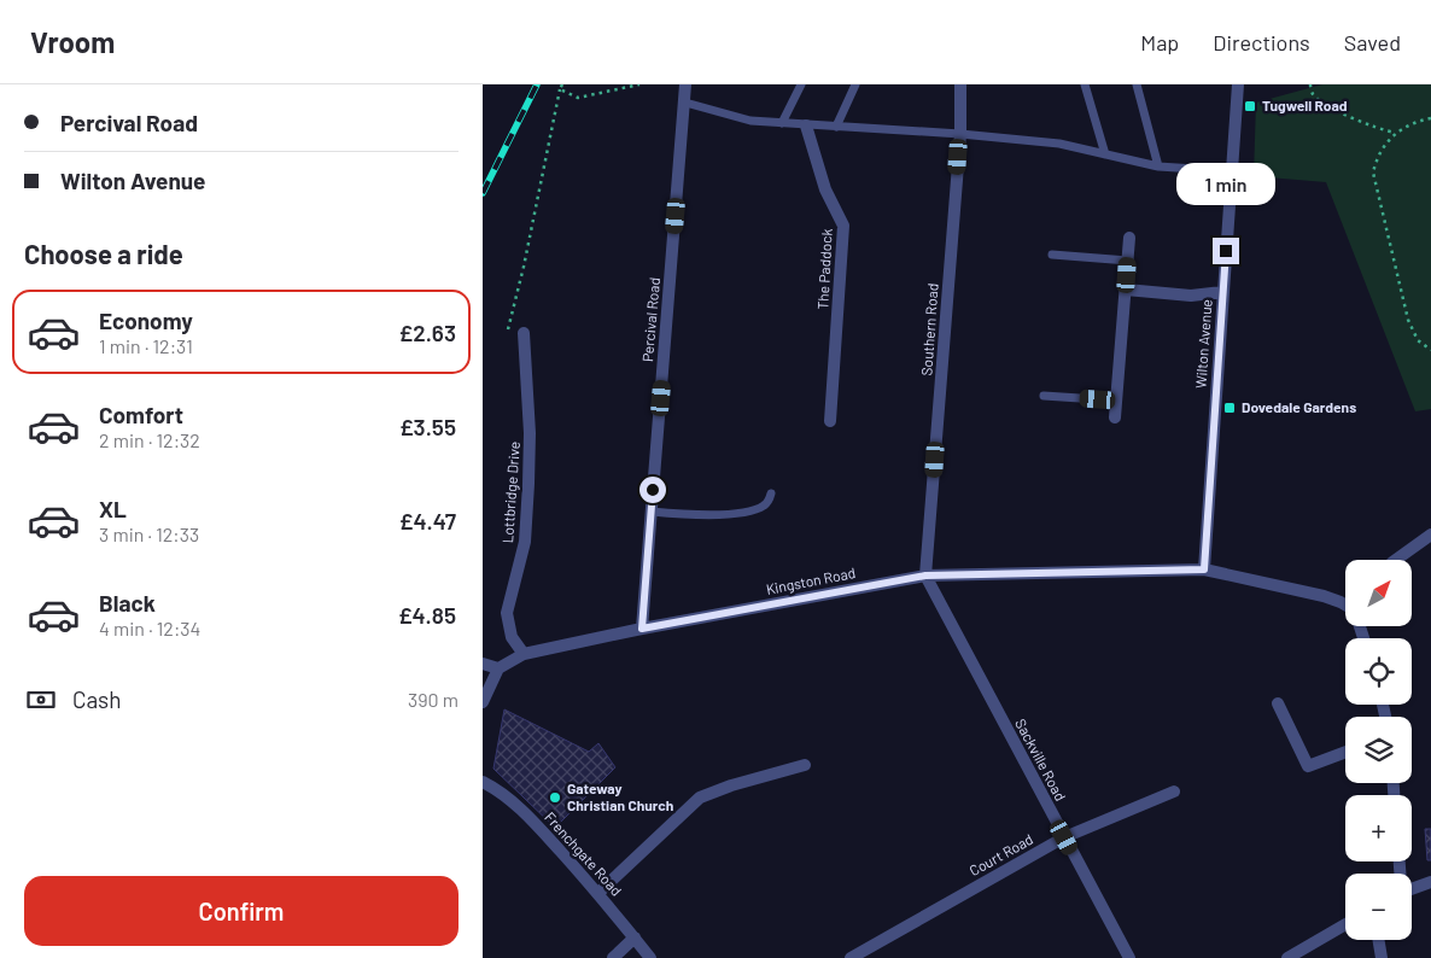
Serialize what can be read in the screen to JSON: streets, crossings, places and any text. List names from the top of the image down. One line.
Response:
{"streets":{"street":["The Paddock","Percival Road","Southern Road","Wilton Avenue","Lottbridge Drive","Kingston Road","Sackville Road","Frenchgate Road","Court Road"]},"crossings":[["Percival Road","Kingston Road"],["Southern Road","Kingston Road"],["Southern Road","Sackville Road"],["Wilton Avenue","Kingston Road"],["Lottbridge Drive","Kingston Road"],["Kingston Road","Sackville Road"],["Sackville Road","Court Road"]],"places":{"transit":["Tugwell Road","Dovedale Gardens"],"other":["Gateway Christian Church"]},"north":"top right","page":{"header":"Vroom","nav":["Map","Directions","Saved"],"banner":["Percival Road","Wilton Avenue"],"bubble":"1 min","heading":"Choose a ride","list":[{"name":"Economy","note":"1 min · 12:31","value":"£2.63"},{"name":"Comfort","note":"2 min · 12:32","value":"£3.55"},{"name":"XL","note":"3 min · 12:33","value":"£4.47"},{"name":"Black","note":"4 min · 12:34","value":"£4.85"}],"map_buttons":["+","−"],"pay":["Cash","390 m"],"buttons":"Confirm"}}
